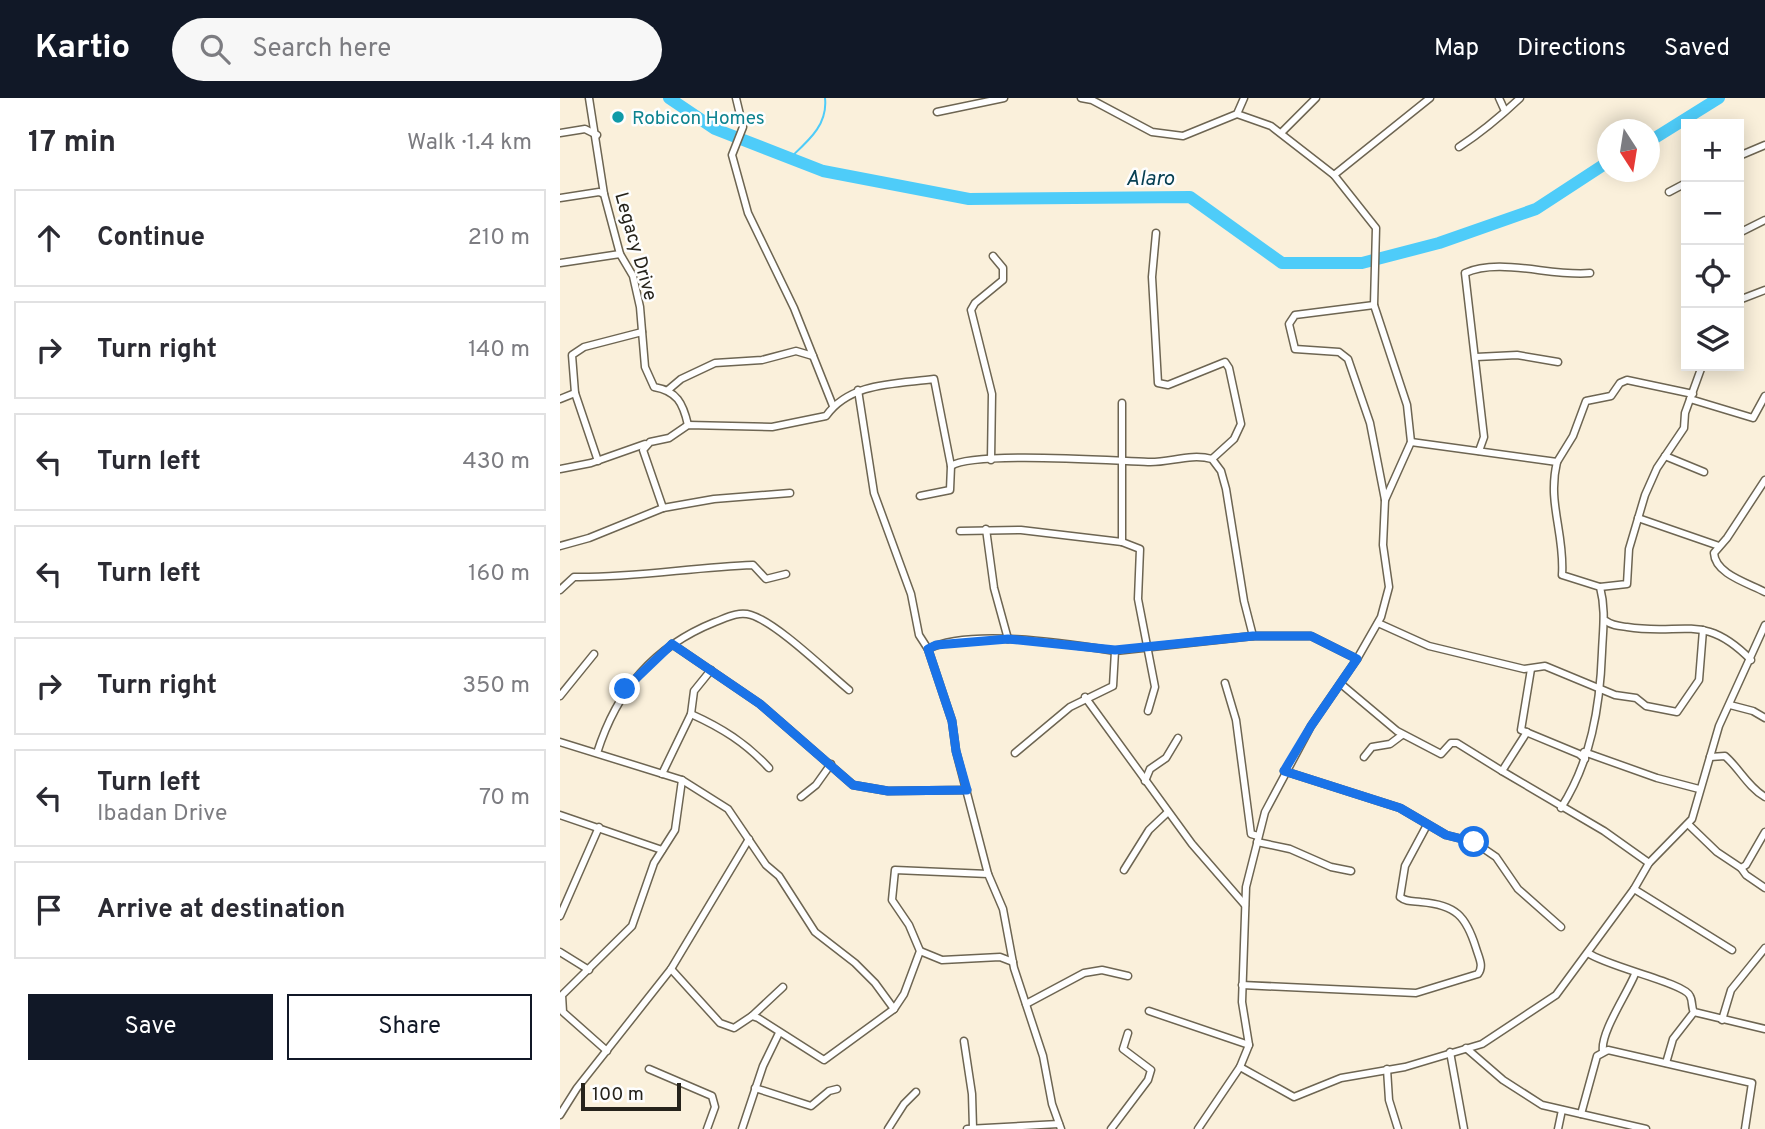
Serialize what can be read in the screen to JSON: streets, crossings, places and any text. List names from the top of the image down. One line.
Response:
{"streets":{"street":["Legacy Drive"]},"water":["Alaro"],"places":["Robicon Homes"],"scale_bar":"100 m","north":"bottom","page":{"header":"Kartio","search":"Search here","nav":["Map","Directions","Saved"],"heading":["17 min","Walk · 1.4 km"],"map_buttons":["+","−"],"list":[["Continue","210 m"],["Turn right","140 m"],["Turn left","430 m"],["Turn left","160 m"],["Turn right","350 m"],["Turn left","Ibadan Drive","70 m"],"Arrive at destination"],"buttons":["Save","Share"],"scale":"100 m"}}
